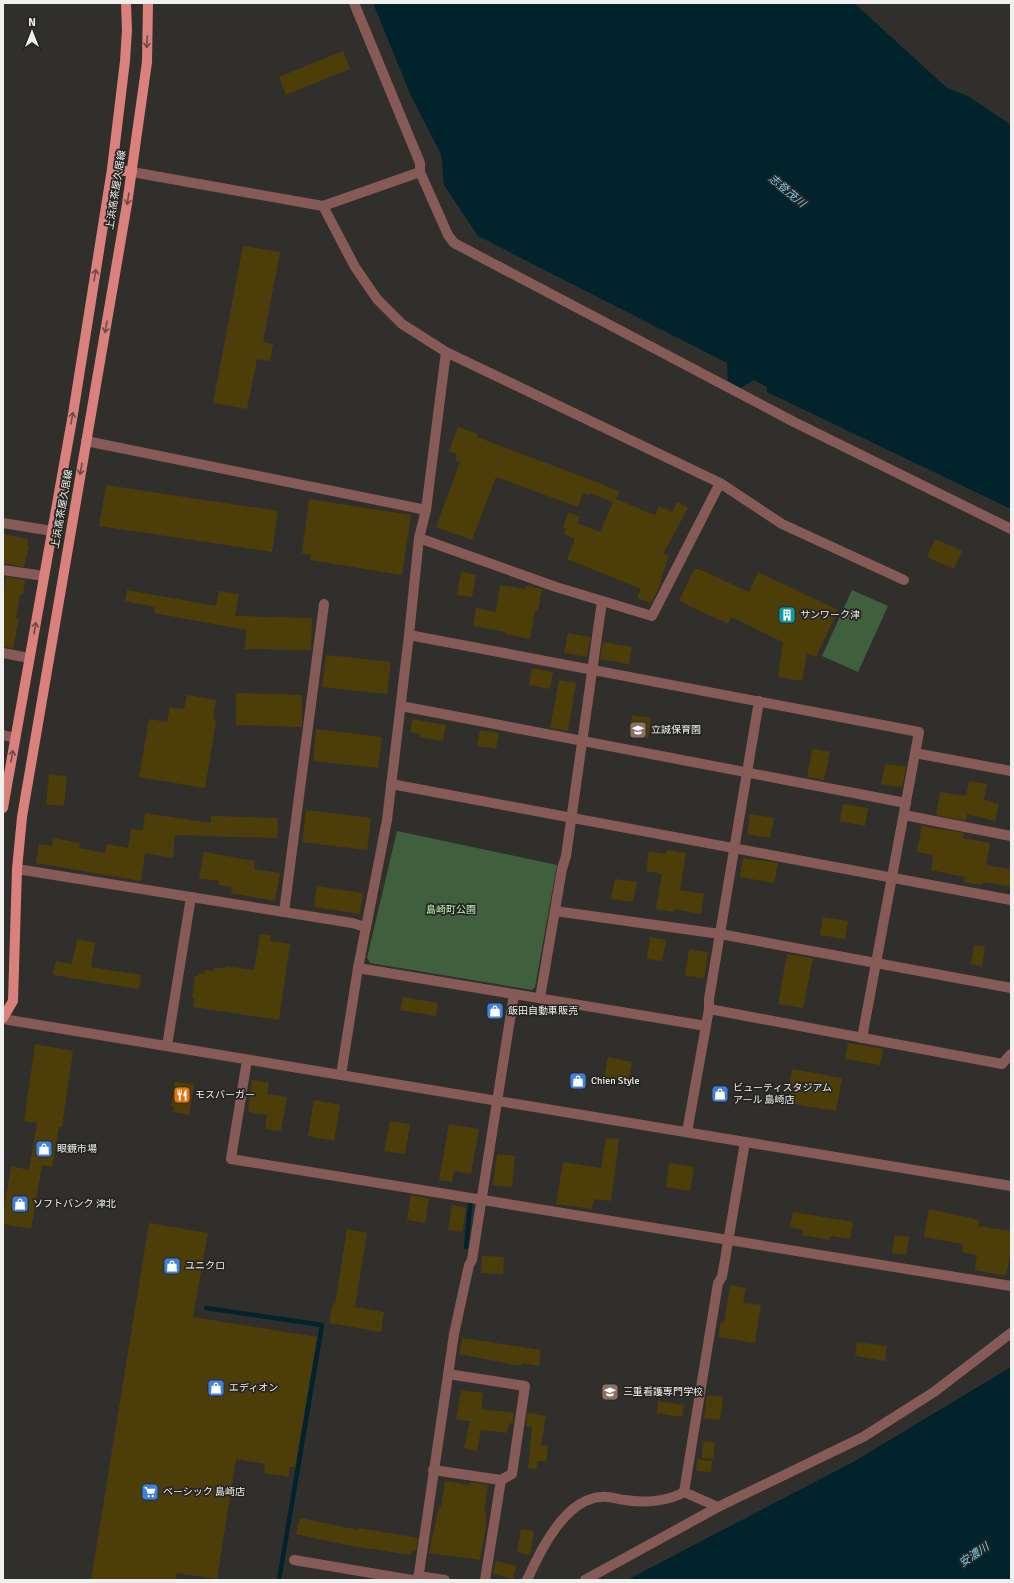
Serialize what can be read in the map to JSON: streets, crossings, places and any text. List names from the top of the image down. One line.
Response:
{"streets":{"main road":["上浜高茶屋久居線"]},"water":["志登茂川","安濃川"],"parks":["島崎町公園"],"places":{"building":["サンワーク津"],"school or university":["立誠保育園","三重看護専門学校"],"shop":["飯田自動車販売","Chien Style","ビューティスタジアム アール 島崎店","眼鏡市場","ソフトバンク 津北","ユニクロ","エディオン"],"restaurant":["モスバーガー"],"supermarket":["ベーシック 島崎店"]},"north":"top"}
